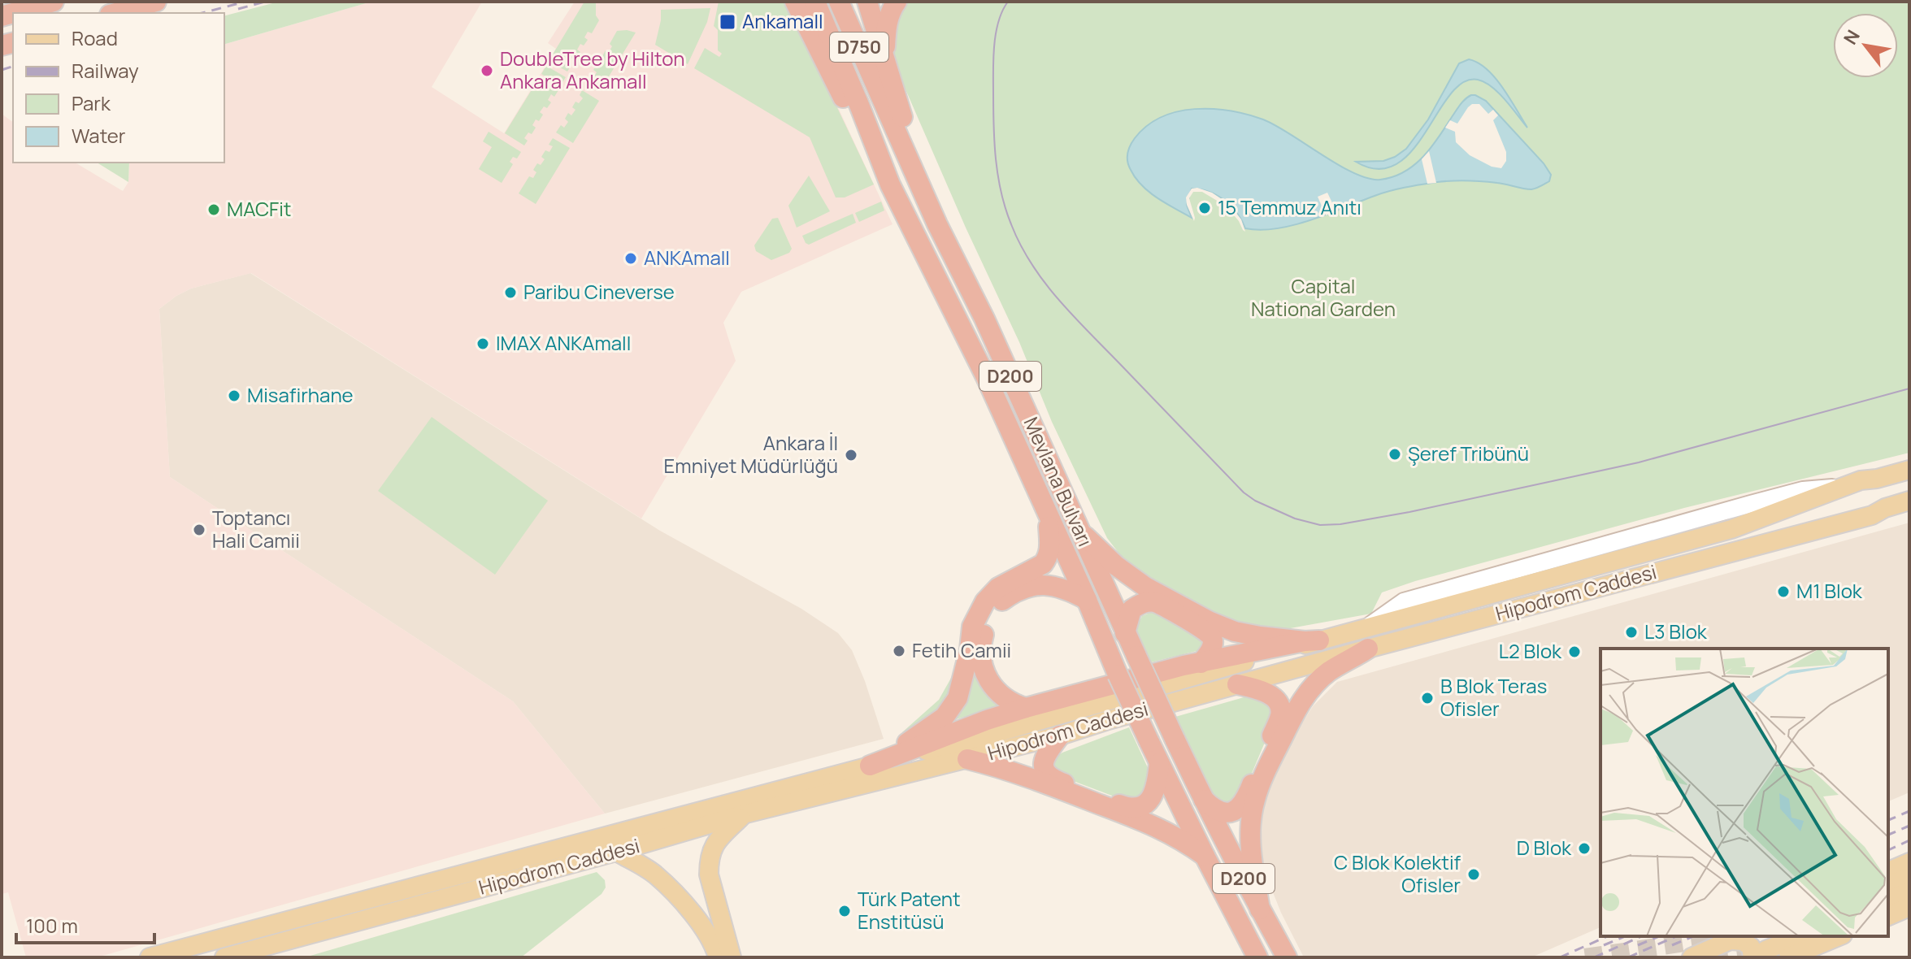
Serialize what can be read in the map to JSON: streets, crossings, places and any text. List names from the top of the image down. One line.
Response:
{"streets":{"highway":["D750","D200","Mevlana Bulvarı"],"main road":["Hipodrom Caddesi"]},"parks":["Capital National Garden"],"places":{"transit":["Ankamall"],"other":["DoubleTree by Hilton Ankara Ankamall","15 Temmuz Anıtı","MACFit","ANKAmall","Paribu Cineverse","IMAX ANKAmall","Misafirhane","Şeref Tribünü","Ankara İl Emniyet Müdürlüğü","Toptancı Hali Camii","M1 Blok","L3 Blok","Fetih Camii","L2 Blok","B Blok Teras Ofisler","D Blok","C Blok Kolektif Ofisler","Türk Patent Enstitüsü"]},"legend":["Road","Railway","Park","Water"],"scale_bar":"100 m","north":"top left"}
